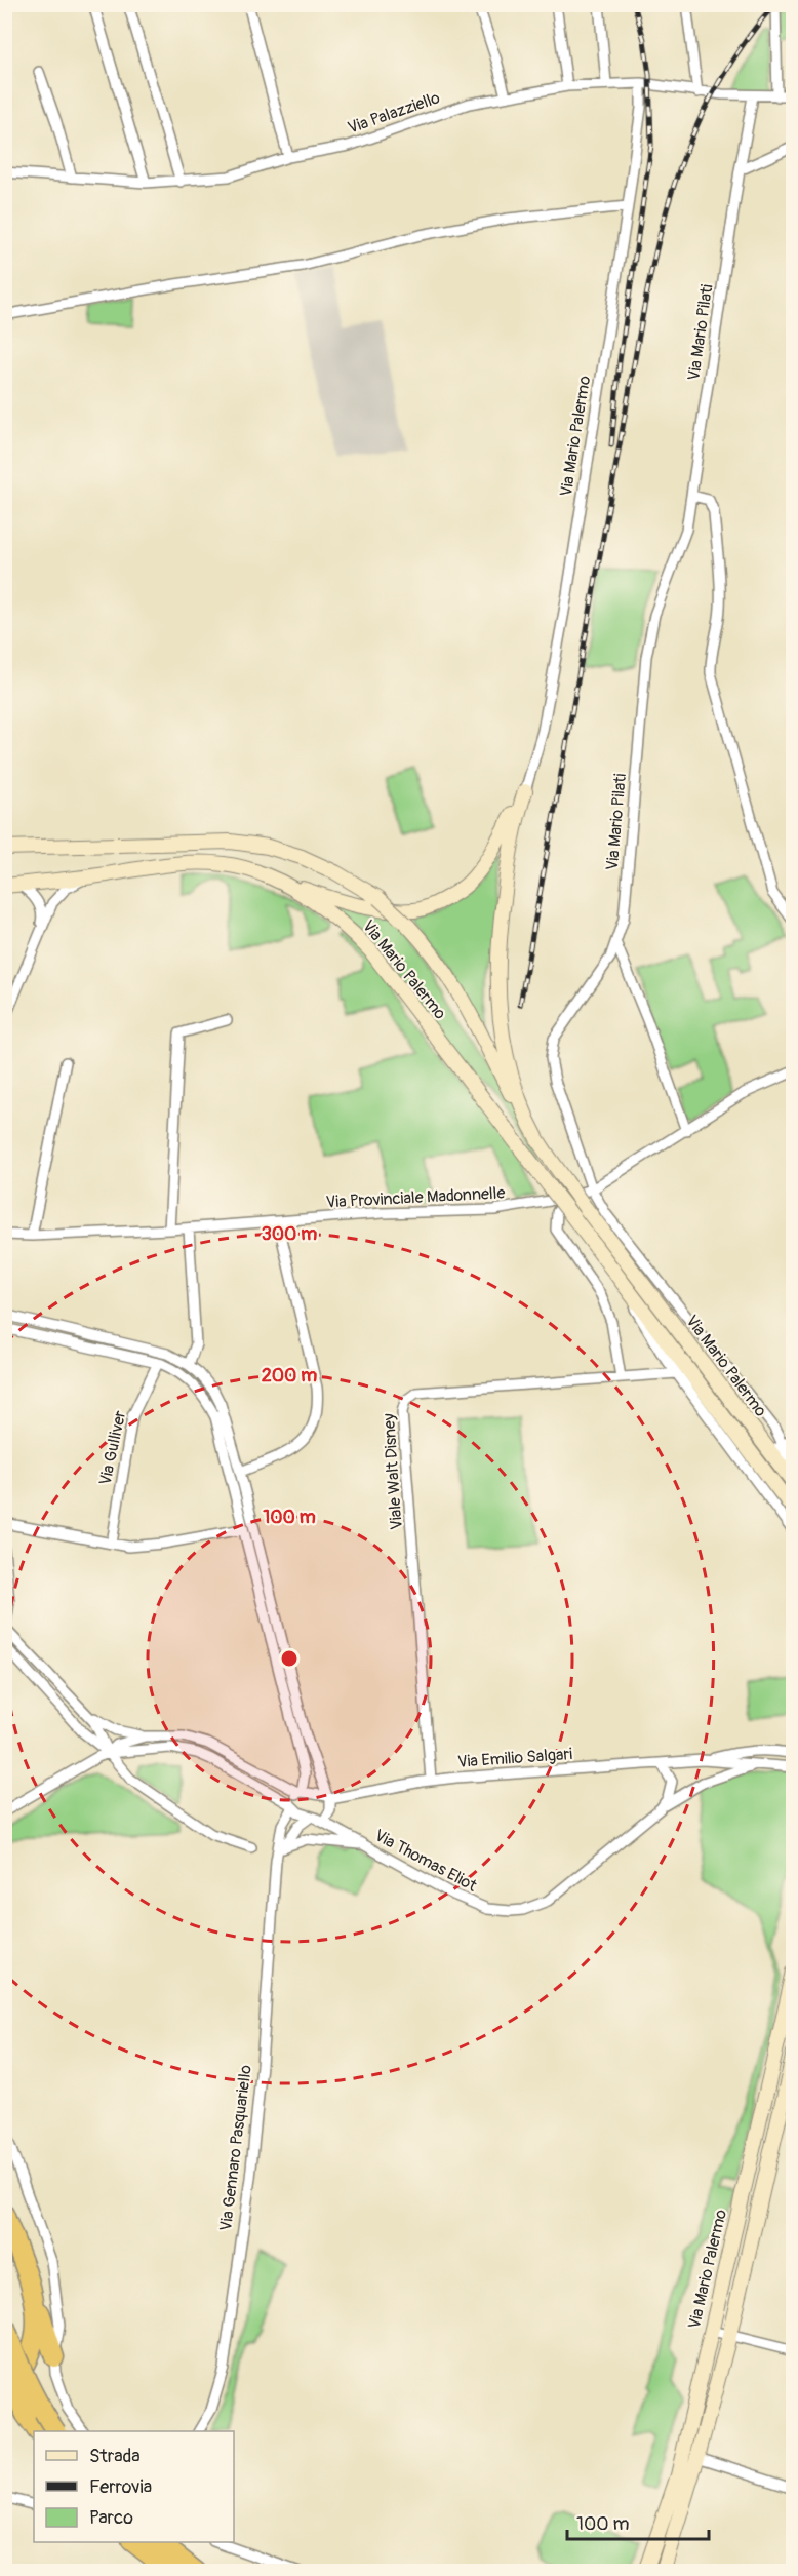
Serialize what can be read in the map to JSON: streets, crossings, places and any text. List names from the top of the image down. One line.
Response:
{"streets":{"street":["Via Palazziello","Via Mario Pilati","Via Mario Palermo","Via Provinciale Madonnelle","Via Gulliver","Viale Walt Disney","Via Emilio Salgari","Via Thomas Eliot","Via Gennaro Pasquariello"]},"crossings":[["Via Palazziello","Via Mario Pilati"],["Via Palazziello","Via Mario Palermo"],["Via Mario Pilati","Via Mario Palermo"],["Via Mario Pilati","Via Provinciale Madonnelle"],["Via Mario Palermo","Viale Walt Disney"],["Viale Walt Disney","Via Emilio Salgari"],["Via Emilio Salgari","Via Thomas Eliot"],["Via Thomas Eliot","Via Gennaro Pasquariello"]],"legend":["Strada","Ferrovia","Parco"],"scale_bar":"100 m","rings":["300 m","200 m","100 m"]}
